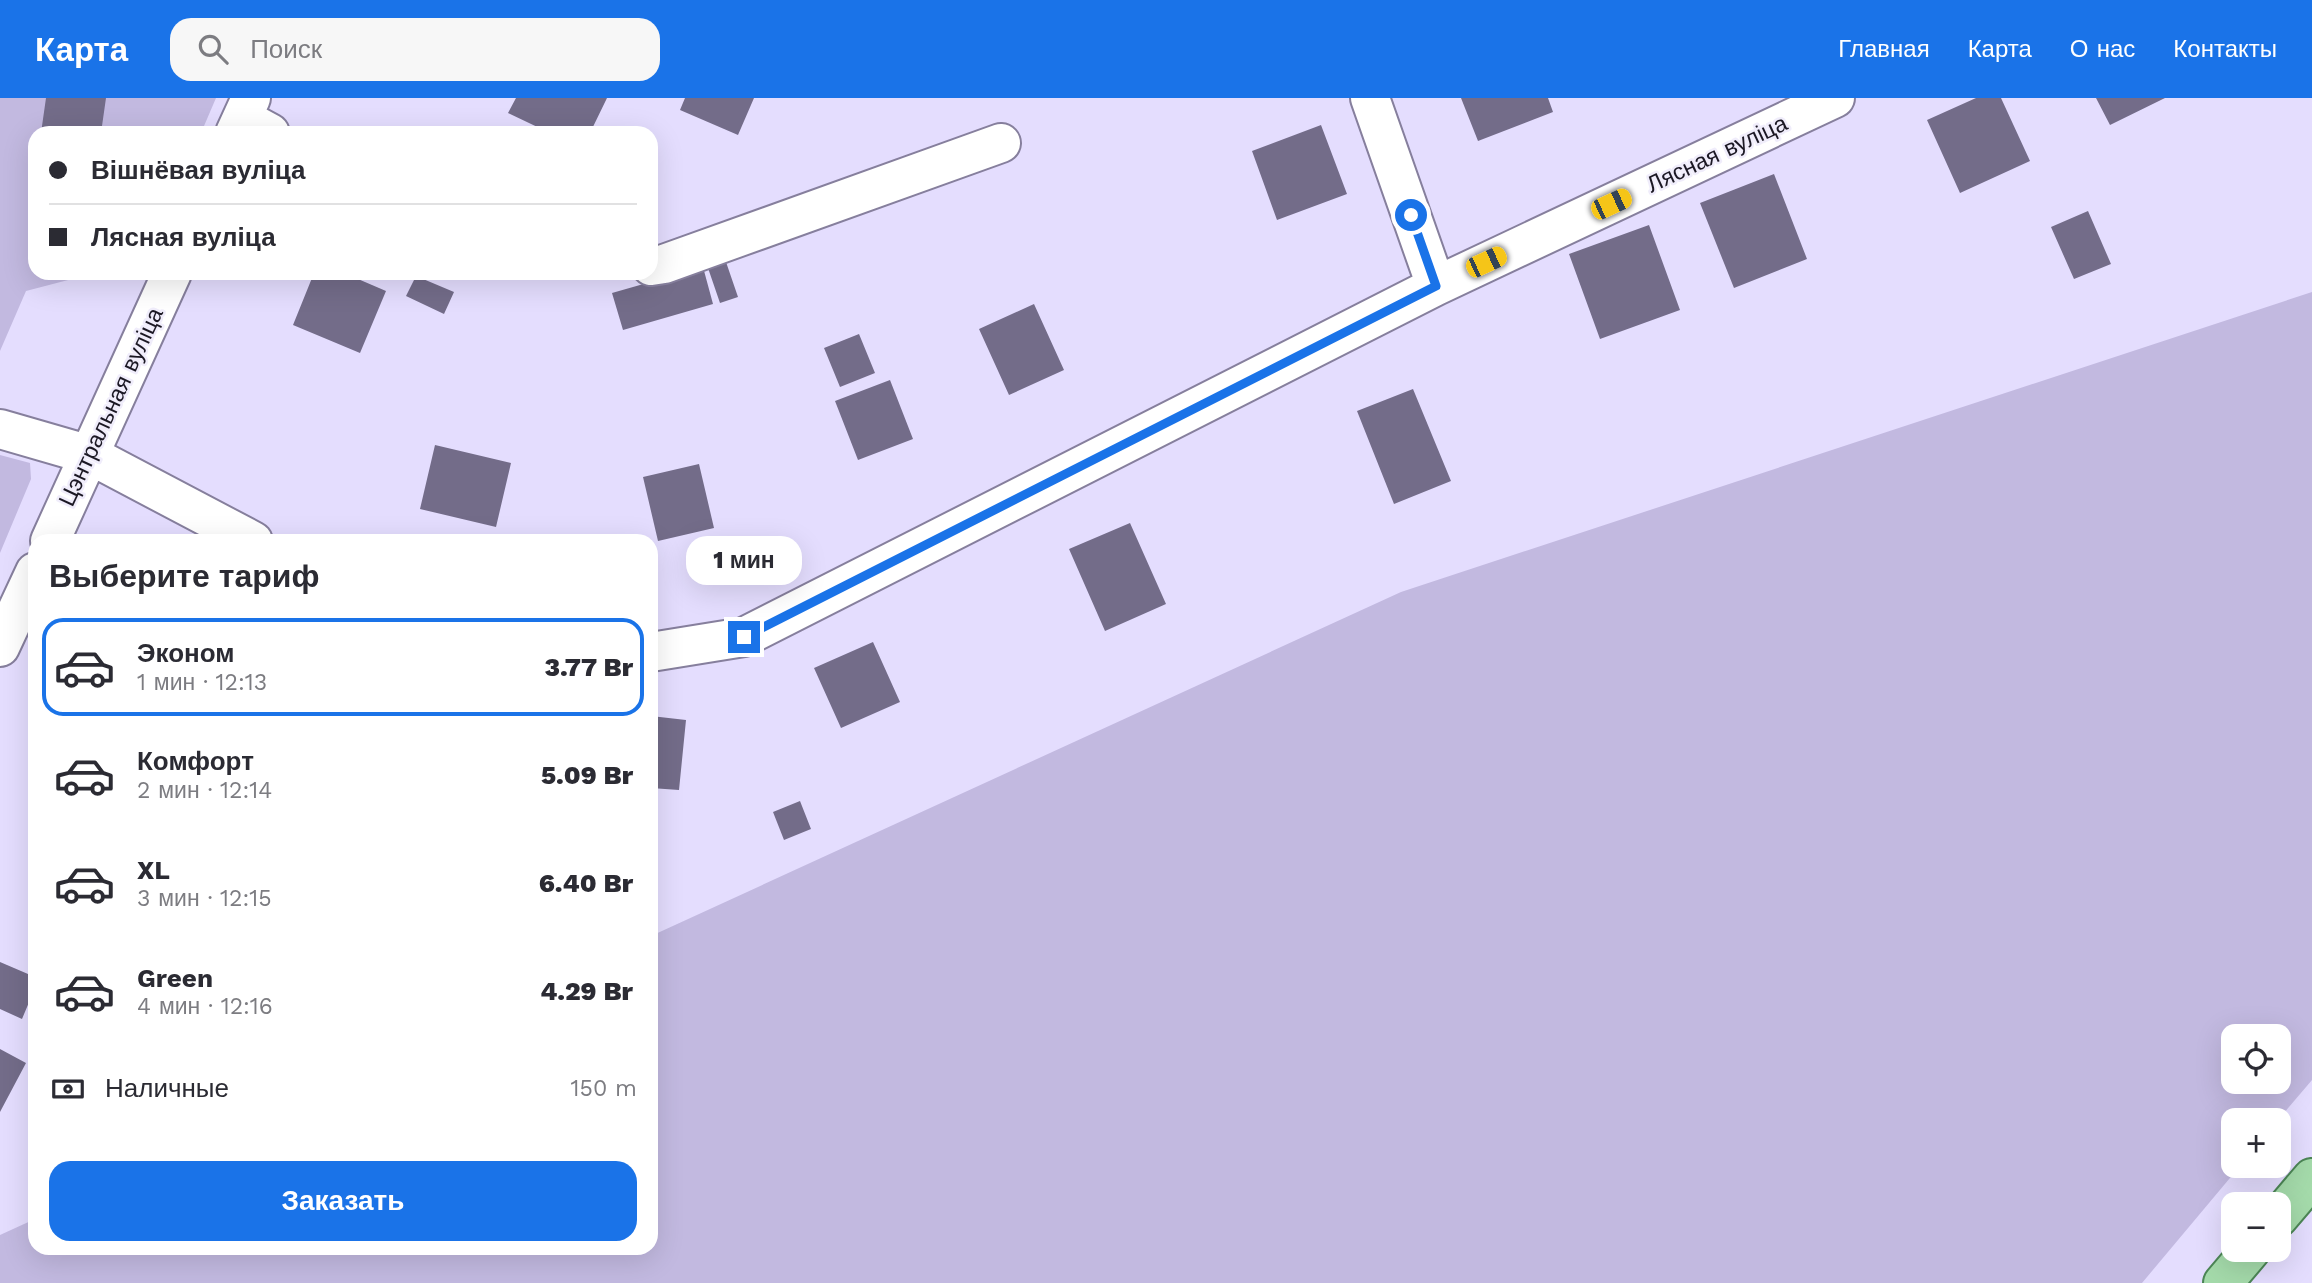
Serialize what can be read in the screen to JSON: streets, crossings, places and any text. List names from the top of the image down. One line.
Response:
{"streets":{"street":["Лясная вуліца","Цэнтральная вуліца"]},"page":{"header":"Карта","search":"Поиск","nav":["Главная","Карта","О нас","Контакты"],"banner":["Вішнёвая вуліца","Лясная вуліца"],"heading":"Выберите тариф","bubble":"1 мин","list":[{"name":"Эконом","note":"1 мин · 12:13","value":"3.77 Br"},{"name":"Комфорт","note":"2 мин · 12:14","value":"5.09 Br"},{"name":"XL","note":"3 мин · 12:15","value":"6.40 Br"},{"name":"Green","note":"4 мин · 12:16","value":"4.29 Br"}],"map_buttons":["+","−"],"pay":["Наличные","150 m"],"buttons":"Заказать"}}
